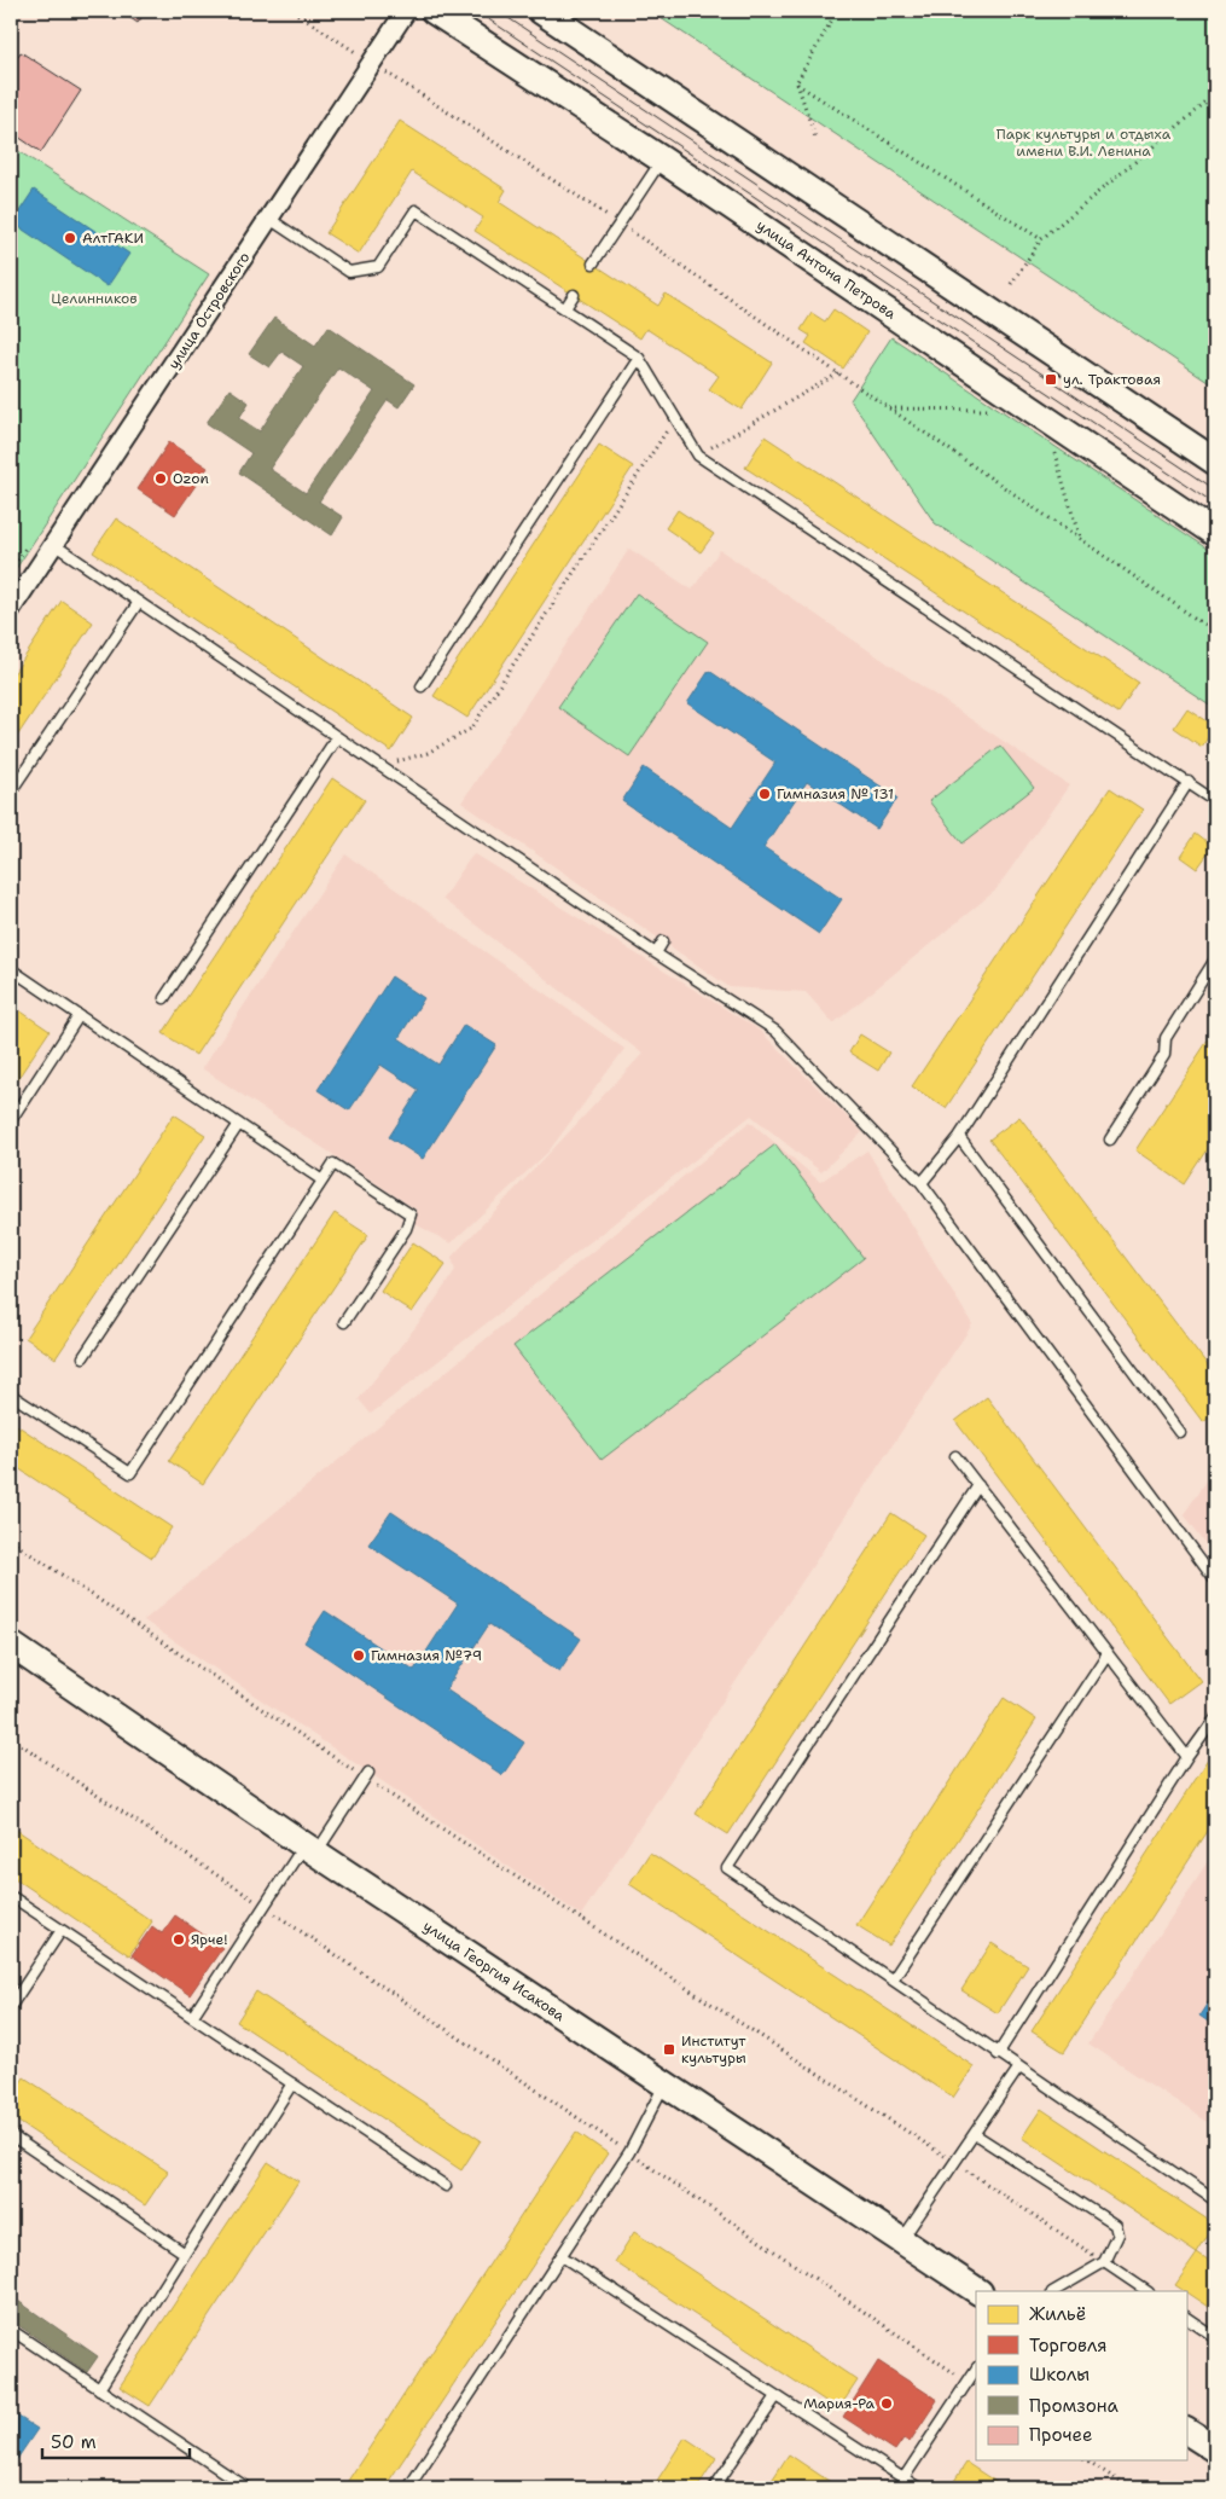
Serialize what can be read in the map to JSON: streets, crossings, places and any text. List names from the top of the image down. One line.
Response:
{"streets":{"main road":["улица Антона Петрова","улица Георгия Исакова"],"street":["улица Островского"]},"parks":["Парк культуры и отдыха имени В.И. Ленина","Целинников"],"places":{"other":["АлтГАКИ","Ozon","Гимназия № 131","Гимназия №79","Ярче!","Мария-Ра"],"transit":["ул. Трактовая","Институт культуры"]},"legend":["Жильё","Торговля","Школы","Промзона","Прочее"],"scale_bar":"50 m"}
